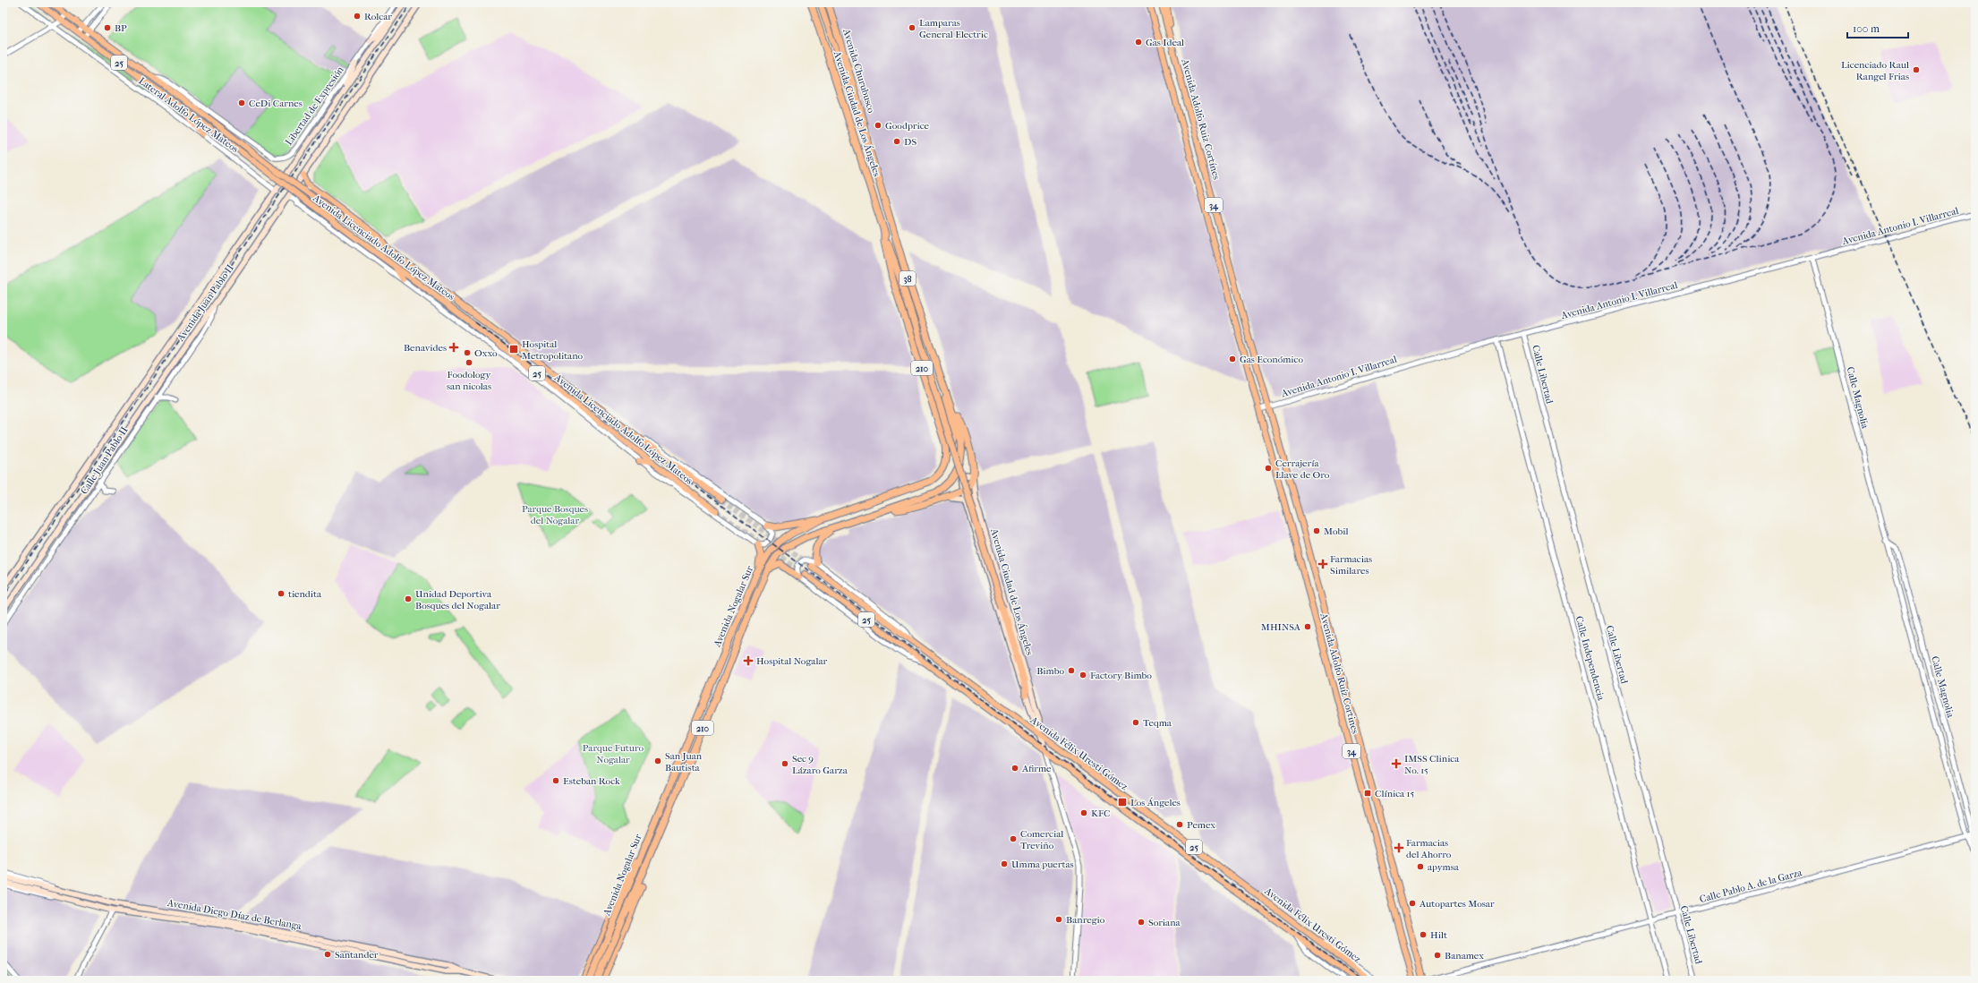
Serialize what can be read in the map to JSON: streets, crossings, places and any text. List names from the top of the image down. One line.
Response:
{"streets":{"highway":["Avenida Churubusco","Avenida Ciudad de Los Ángeles","38","210","Avenida Nogalar Sur"],"main road":["25","Avenida Adolfo Ruiz Cortínes","34","Avenida Licenciado Adolfo López Mateos","Avenida Juan Pablo II","Avenida Adolfo Ruíz Cortines","Avenida Félix Uresti Gómez","Avenida Diego Díaz de Berlanga"],"street":["Libertad de Expresión","Lateral Adolfo López Mateos","Avenida Antonio I. Villarreal","Calle Libertad","Calle Magnolia","Calle Juan Pablo II","Calle Independencia","Calle Pablo A. de la Garza"]},"crossings":[["Avenida Churubusco","Avenida Ciudad de Los Ángeles"],["Avenida Churubusco","38"],["Libertad de Expresión","Avenida Licenciado Adolfo López Mateos"],["Avenida Ciudad de Los Ángeles","38"],["Avenida Ciudad de Los Ángeles","Avenida Nogalar Sur"],["Avenida Ciudad de Los Ángeles","Avenida Félix Uresti Gómez"],["Lateral Adolfo López Mateos","Avenida Juan Pablo II"],["Avenida Adolfo Ruiz Cortínes","Avenida Antonio I. Villarreal"],["Avenida Adolfo Ruiz Cortínes","Avenida Adolfo Ruíz Cortines"],["Avenida Antonio I. Villarreal","Calle Libertad"],["Avenida Antonio I. Villarreal","Calle Magnolia"],["Avenida Antonio I. Villarreal","Calle Independencia"],["Avenida Antonio I. Villarreal","Avenida Adolfo Ruíz Cortines"],["Avenida Juan Pablo II","Calle Juan Pablo II"],["Calle Libertad","Calle Pablo A. de la Garza"],["Calle Magnolia","Calle Pablo A. de la Garza"],["Calle Independencia","Calle Pablo A. de la Garza"]],"parks":["Parque Bosques del Nogalar","Parque Futuro Nogalar"],"places":{"other":["Rolcar","BP","Lamparas General Electric","Gas Ideal","Licenciado Raul Rangel Frias","CeDi Carnes","Goodprice","DS","Oxxo","Gas Económico","Foodology san nicolas","Cerrajería Llave de Oro","Mobil","tiendita","Unidad Deportiva Bosques del Nogalar","MHINSA","Bimbo","Factory Bimbo","Teqma","San Juan Bautista","Sec 9 Lázaro Garza","Afirme","Esteban Rock","KFC","Pemex","Comercial Treviño","Umma puertas","apymsa","Autopartes Mosar","Banregio","Soriana","Hilt","Santander","Banamex"],"health":["Benavides","Farmacias Similares","Hospital Nogalar","IMSS Clinica No. 15","Farmacias del Ahorro"],"transit":["Hospital Metropolitano","Clínica 15","Los Ángeles"]},"scale_bar":"100 m"}
